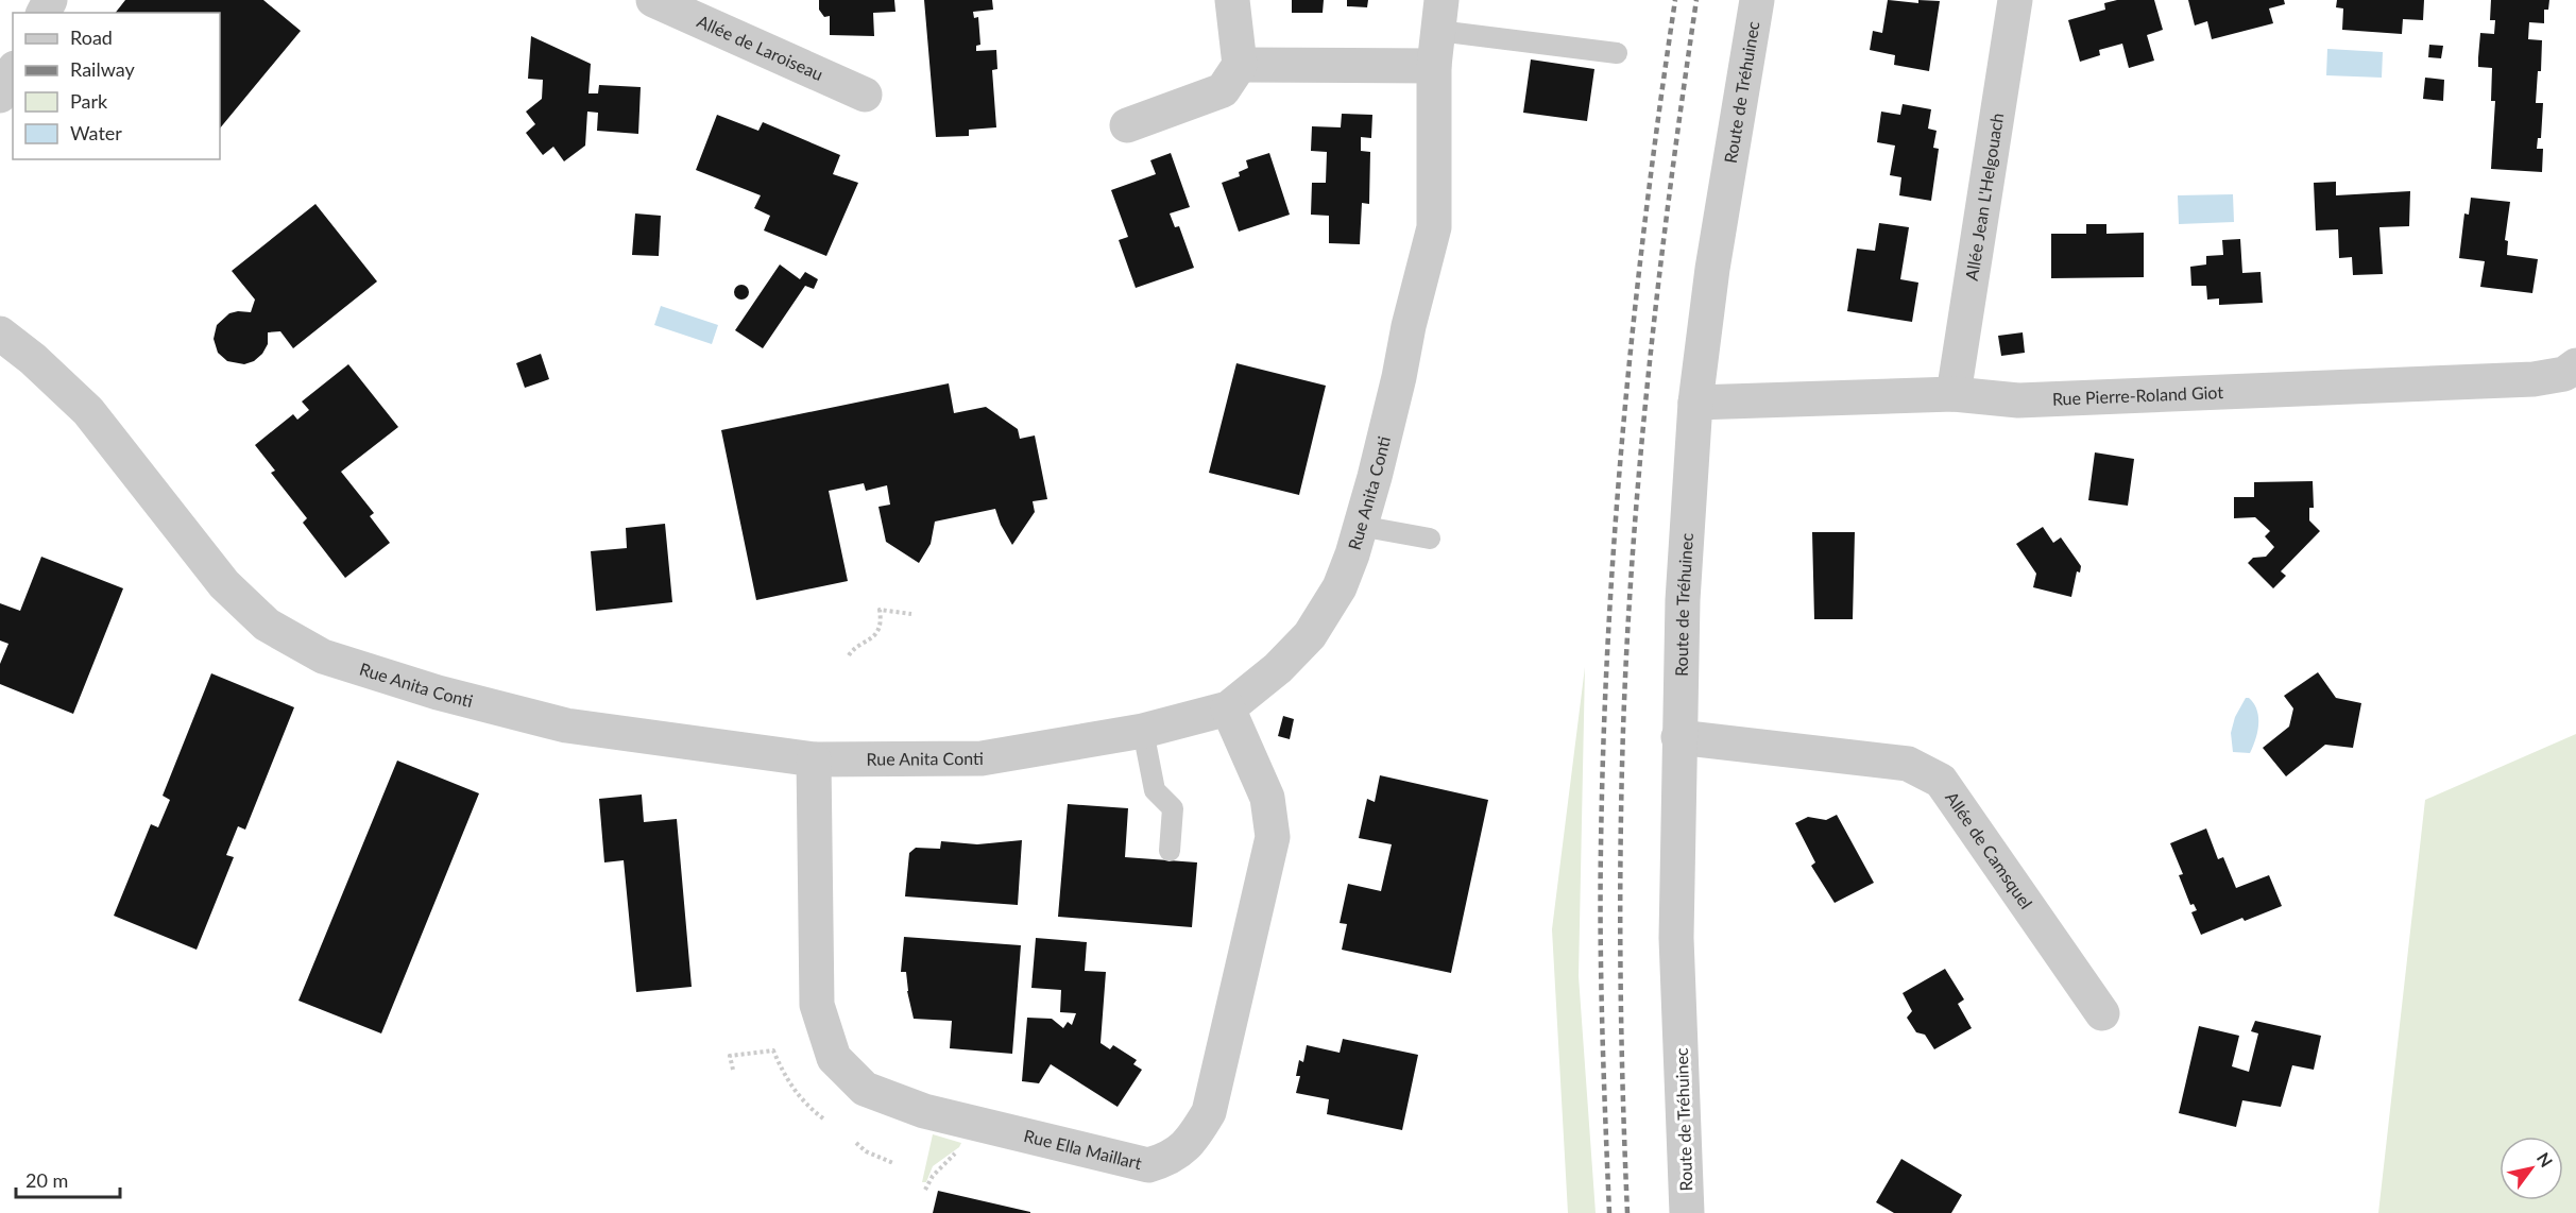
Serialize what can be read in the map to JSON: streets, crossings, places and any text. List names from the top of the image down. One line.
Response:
{"streets":{"street":["Allée de Laroiseau","Route de Tréhuinec","Allée Jean L'Helgouach","Rue Pierre-Roland Giot","Rue Anita Conti","Allée de Camsquel","Rue Ella Maillart"]},"crossings":[["Route de Tréhuinec","Rue Pierre-Roland Giot"],["Route de Tréhuinec","Allée de Camsquel"],["Allée Jean L'Helgouach","Rue Pierre-Roland Giot"],["Rue Anita Conti","Rue Ella Maillart"]],"legend":["Road","Railway","Park","Water"],"scale_bar":"20 m","north":"top right"}
